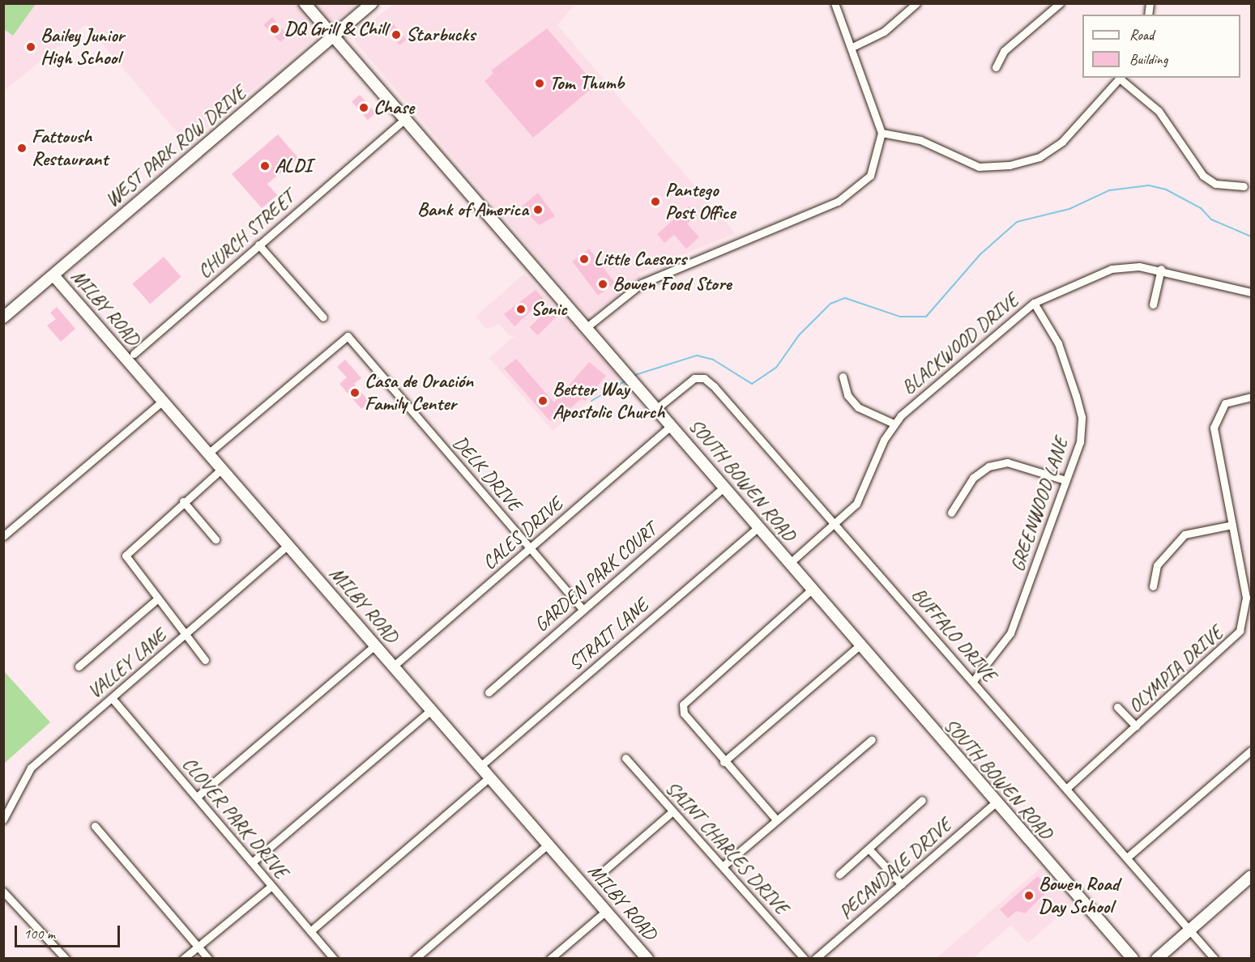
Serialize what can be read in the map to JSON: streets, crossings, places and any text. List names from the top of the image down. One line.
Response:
{"streets":{"main road":["WEST PARK ROW DRIVE","MILBY ROAD","SOUTH BOWEN ROAD"],"street":["CHURCH STREET","BLACKWOOD DRIVE","DELK DRIVE","GREENWOOD LANE","CALES DRIVE","GARDEN PARK COURT","STRAIT LANE","BUFFALO DRIVE","VALLEY LANE","OLYMPIA DRIVE","CLOVER PARK DRIVE","SAINT CHARLES DRIVE","PECANDALE DRIVE"]},"crossings":[["WEST PARK ROW DRIVE","MILBY ROAD"],["WEST PARK ROW DRIVE","SOUTH BOWEN ROAD"],["CHURCH STREET","SOUTH BOWEN ROAD"],["MILBY ROAD","DELK DRIVE"],["MILBY ROAD","CALES DRIVE"],["MILBY ROAD","STRAIT LANE"],["MILBY ROAD","VALLEY LANE"],["BLACKWOOD DRIVE","SOUTH BOWEN ROAD"],["BLACKWOOD DRIVE","GREENWOOD LANE"],["BLACKWOOD DRIVE","BUFFALO DRIVE"],["DELK DRIVE","CALES DRIVE"],["DELK DRIVE","GARDEN PARK COURT"],["SOUTH BOWEN ROAD","CALES DRIVE"],["SOUTH BOWEN ROAD","GARDEN PARK COURT"],["SOUTH BOWEN ROAD","STRAIT LANE"],["SOUTH BOWEN ROAD","BUFFALO DRIVE"],["SOUTH BOWEN ROAD","PECANDALE DRIVE"],["GREENWOOD LANE","BUFFALO DRIVE"],["BUFFALO DRIVE","OLYMPIA DRIVE"],["VALLEY LANE","CLOVER PARK DRIVE"]],"places":["DQ Grill & Chill","Starbucks","Bailey Junior High School","Tom Thumb","Chase","Fattoush Restaurant","ALDI","Pantego Post Office","Bank of America","Little Caesars","Bowen Food Store","Sonic","Casa de Oración Family Center","Better Way Apostolic Church","Bowen Road Day School"],"legend":["Road","Building"],"scale_bar":"100 m"}
